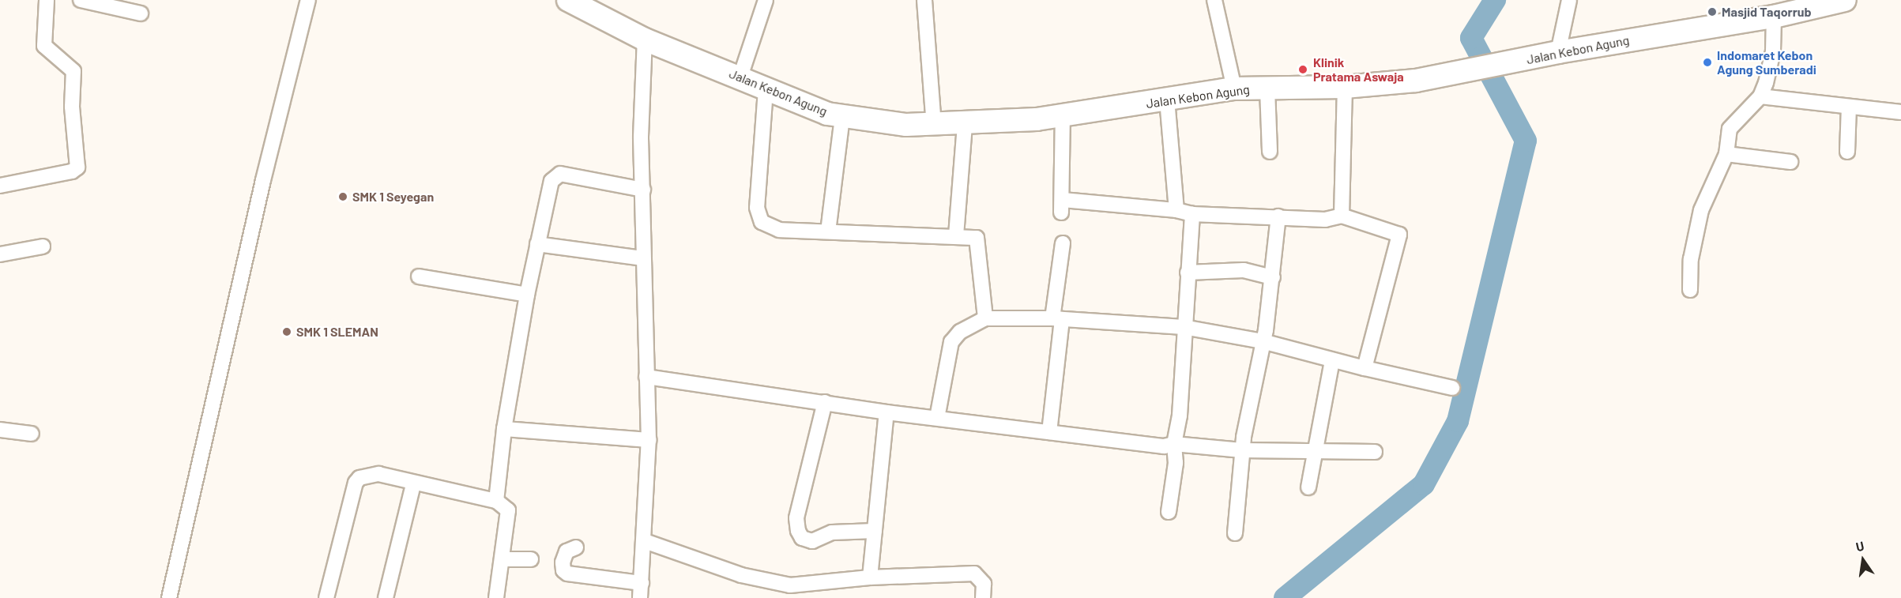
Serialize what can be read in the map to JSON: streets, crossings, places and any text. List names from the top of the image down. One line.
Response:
{"streets":{"main road":["Jalan Kebon Agung"]},"places":["Masjid Taqorrub","Indomaret Kebon Agung Sumberadi","Klinik Pratama Aswaja","SMK 1 Seyegan","SMK 1 SLEMAN"],"north":"top"}
